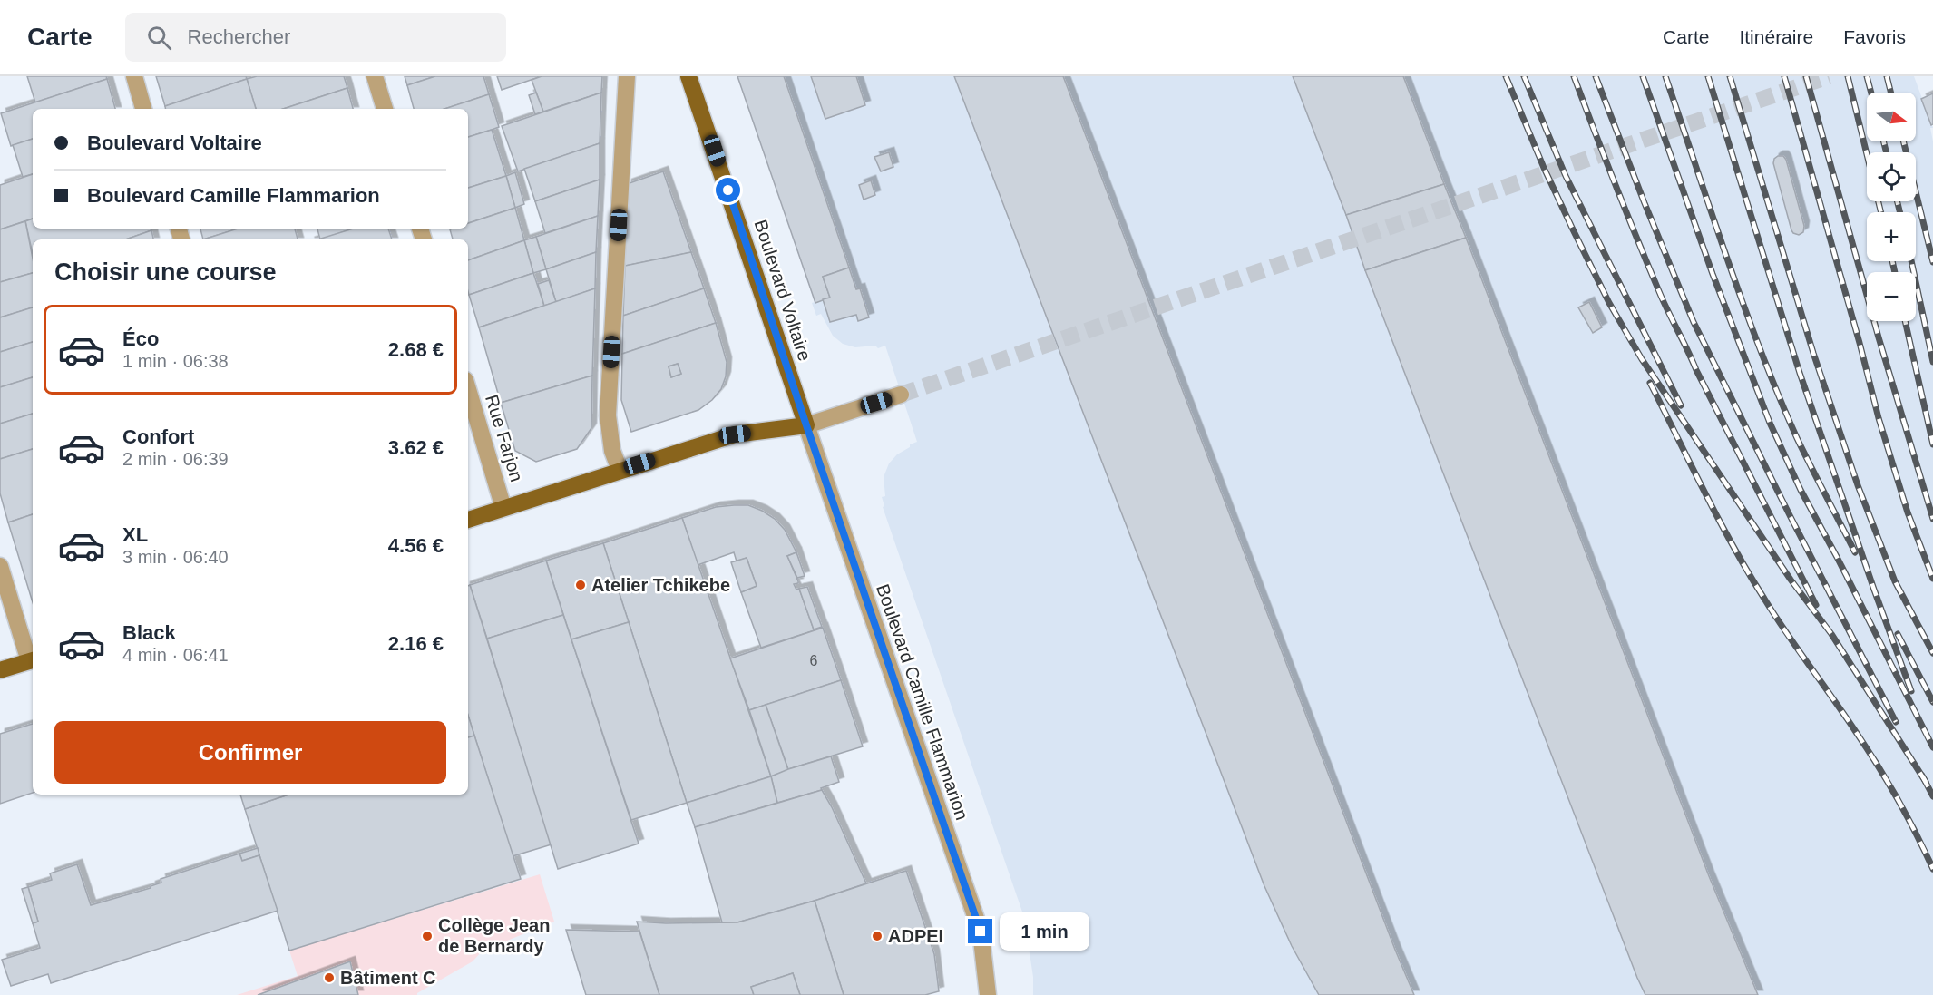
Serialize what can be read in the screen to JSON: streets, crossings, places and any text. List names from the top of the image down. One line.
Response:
{"streets":{"main road":["Boulevard Voltaire"],"street":["Rue Farjon","Boulevard Camille Flammarion"]},"crossings":[["Boulevard Voltaire","Boulevard Camille Flammarion"]],"places":["Atelier Tchikebe","Collège Jean de Bernardy","ADPEI","Bâtiment C"],"house_numbers":["6"],"north":"right","page":{"header":"Carte","search":"Rechercher","nav":["Carte","Itinéraire","Favoris"],"map_buttons":["+","−"],"banner":["Boulevard Voltaire","Boulevard Camille Flammarion"],"heading":"Choisir une course","list":[{"name":"Éco","note":"1 min · 06:38","value":"2.68 €"},{"name":"Confort","note":"2 min · 06:39","value":"3.62 €"},{"name":"XL","note":"3 min · 06:40","value":"4.56 €"},{"name":"Black","note":"4 min · 06:41","value":"2.16 €"}],"buttons":"Confirmer","bubble":"1 min"}}
